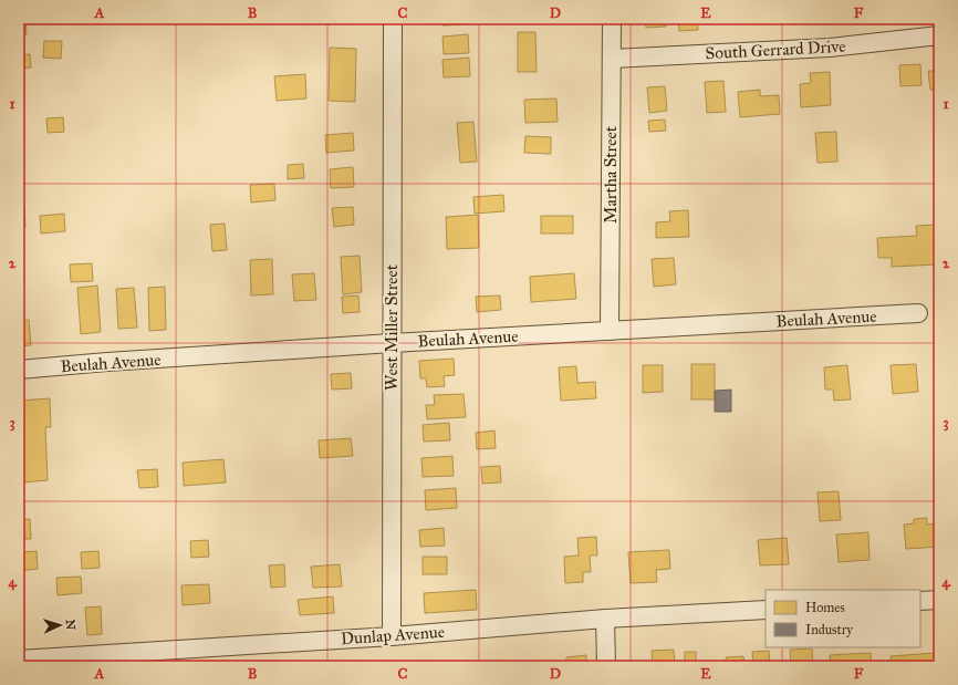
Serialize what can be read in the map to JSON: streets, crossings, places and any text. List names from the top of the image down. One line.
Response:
{"streets":{"street":["South Gerrard Drive","Martha Street","Beulah Avenue","West Miller Street","Dunlap Avenue"]},"crossings":[["South Gerrard Drive","Martha Street"],["Martha Street","Beulah Avenue"],["Beulah Avenue","West Miller Street"],["West Miller Street","Dunlap Avenue"]],"legend":["Homes","Industry"],"north":"right","grid":{"columns":["A","B","C","D","E","F"],"rows":["1","2","3","4"]}}
